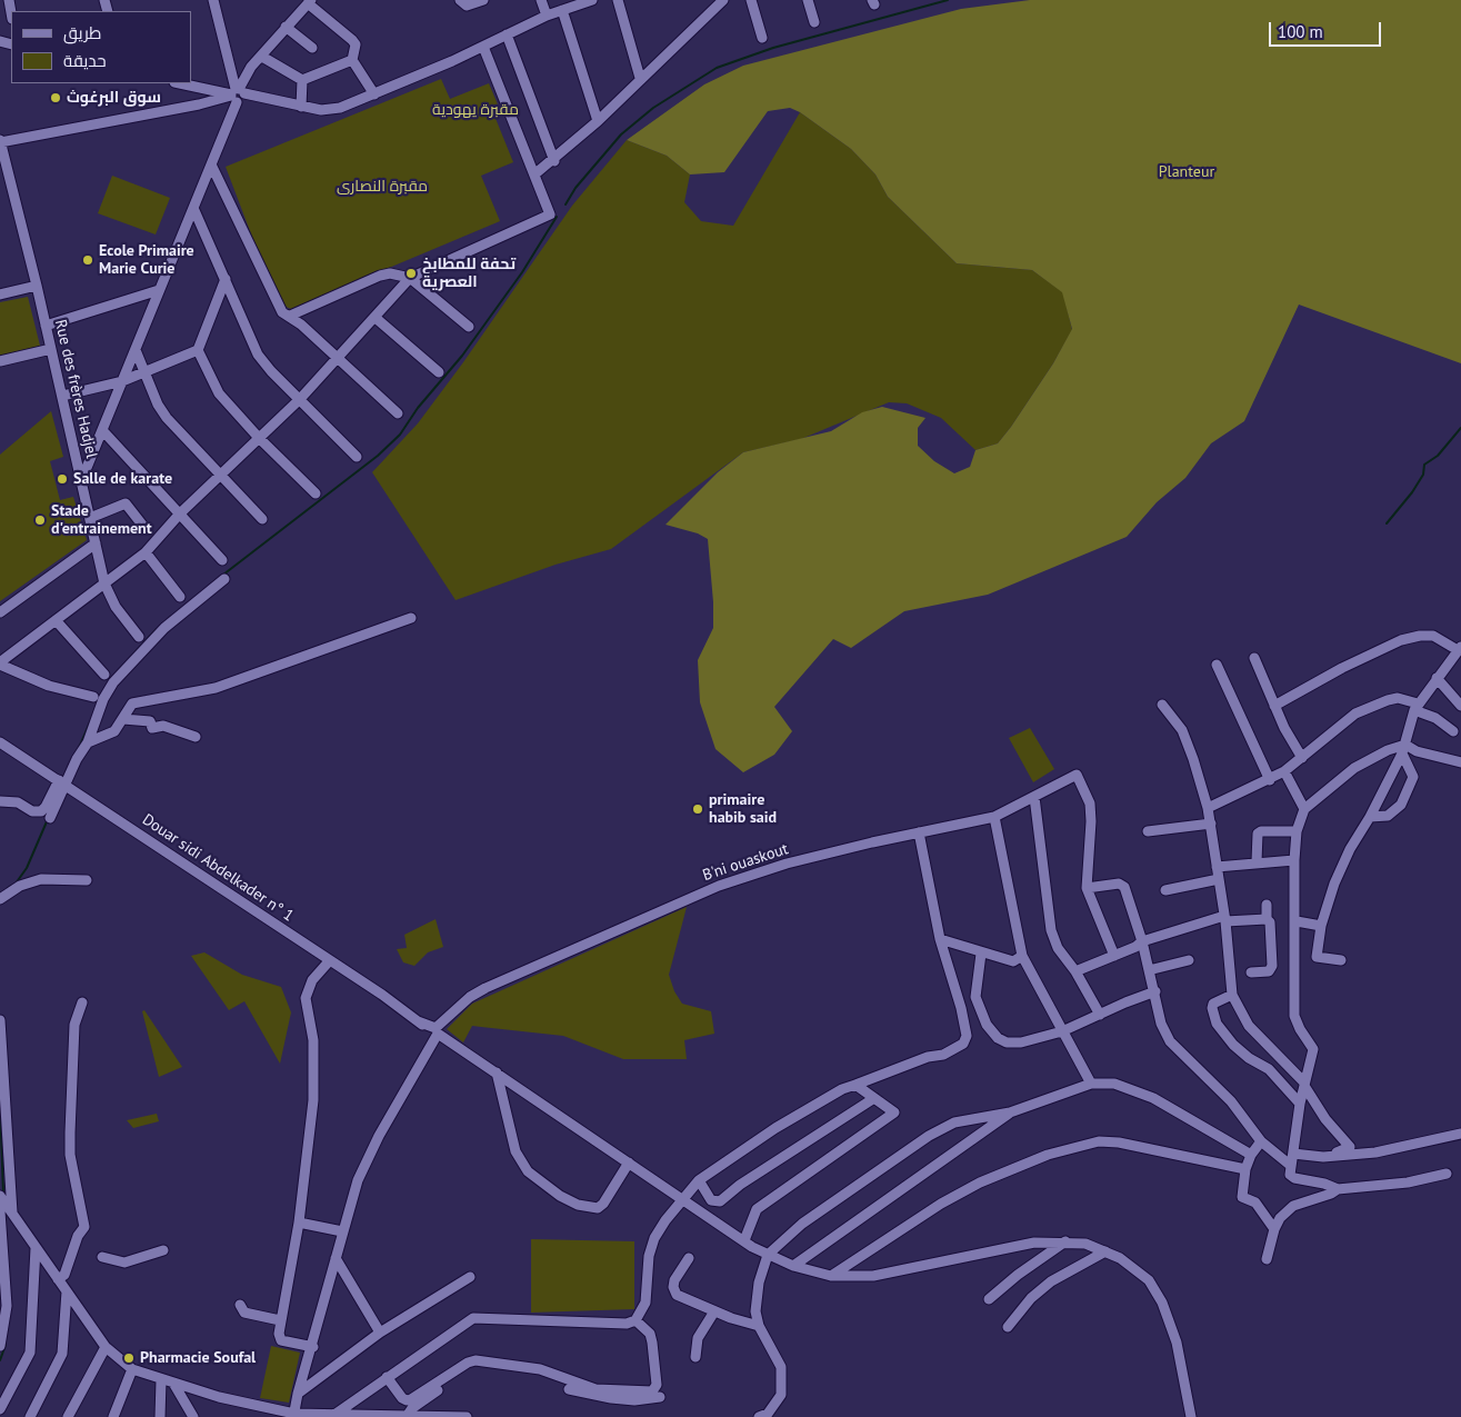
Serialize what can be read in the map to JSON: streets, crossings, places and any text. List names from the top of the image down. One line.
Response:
{"streets":{"street":["Rue des frères Hadjel","B'ni ouaskout","Douar sidi Abdelkader n° 1"]},"crossings":[["B'ni ouaskout","Douar sidi Abdelkader n° 1"]],"parks":["مقبرة يهودية","Planteur","مقبرة النصارى"],"places":["سوق البرغوث","Ecole Primaire Marie Curie","تحفة للمطابخ العصرية","Salle de karate","Stade d'entrainement","primaire habib said","Pharmacie Soufal"],"legend":["طريق","حديقة"],"scale_bar":"100 m"}
